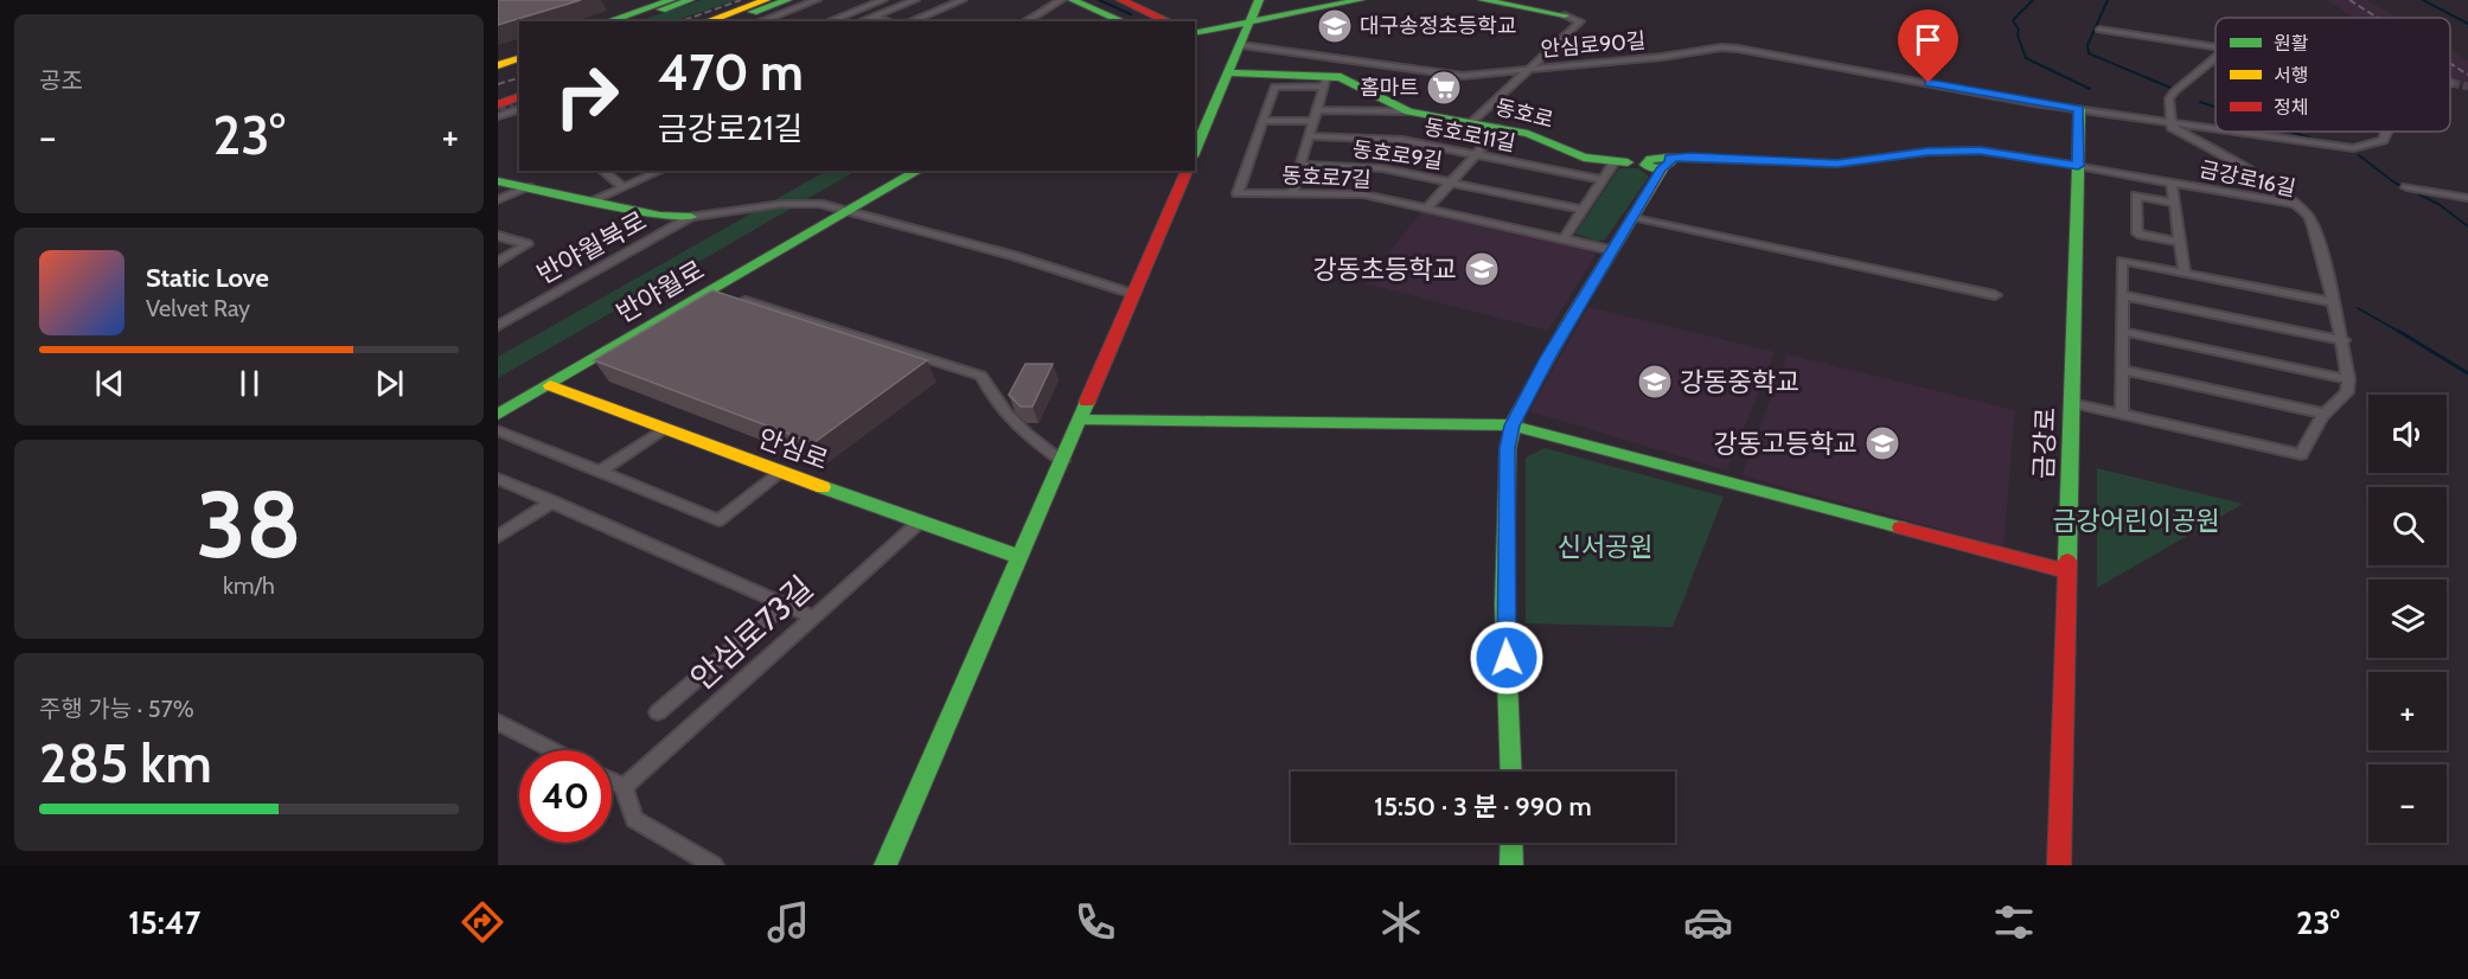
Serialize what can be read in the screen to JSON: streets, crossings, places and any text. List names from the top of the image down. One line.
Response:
{"streets":{"main road":["동호로","반야월로","금강로","안심로"],"street":["안심로90길","동호로11길","동호로9길","동호로7길","금강로16길","반야월북로","안심로73길"]},"crossings":[["안심로90길","금강로"],["동호로","동호로7길"],["금강로16길","금강로"],["반야월북로","반야월로"],["반야월로","안심로"],["안심로","안심로73길"]],"parks":["금강어린이공원","신서공원"],"places":{"school or university":["대구송정초등학교","강동초등학교","강동중학교","강동고등학교"],"supermarket":["홈마트"]},"legend":["원활","서행","정체"],"page":{"tile":["공조",["38","km/h"],["주행 가능 · 57%","285 km"]],"turn":["470 m","금강로21길"],"heat":["−","23°","+"],"song":["Static Love","Velvet Ray"],"map_buttons":["+","−"],"limit":"40","trip":"15:50 · 3 분 · 990 m","tabs":["15:47","23°"]}}
